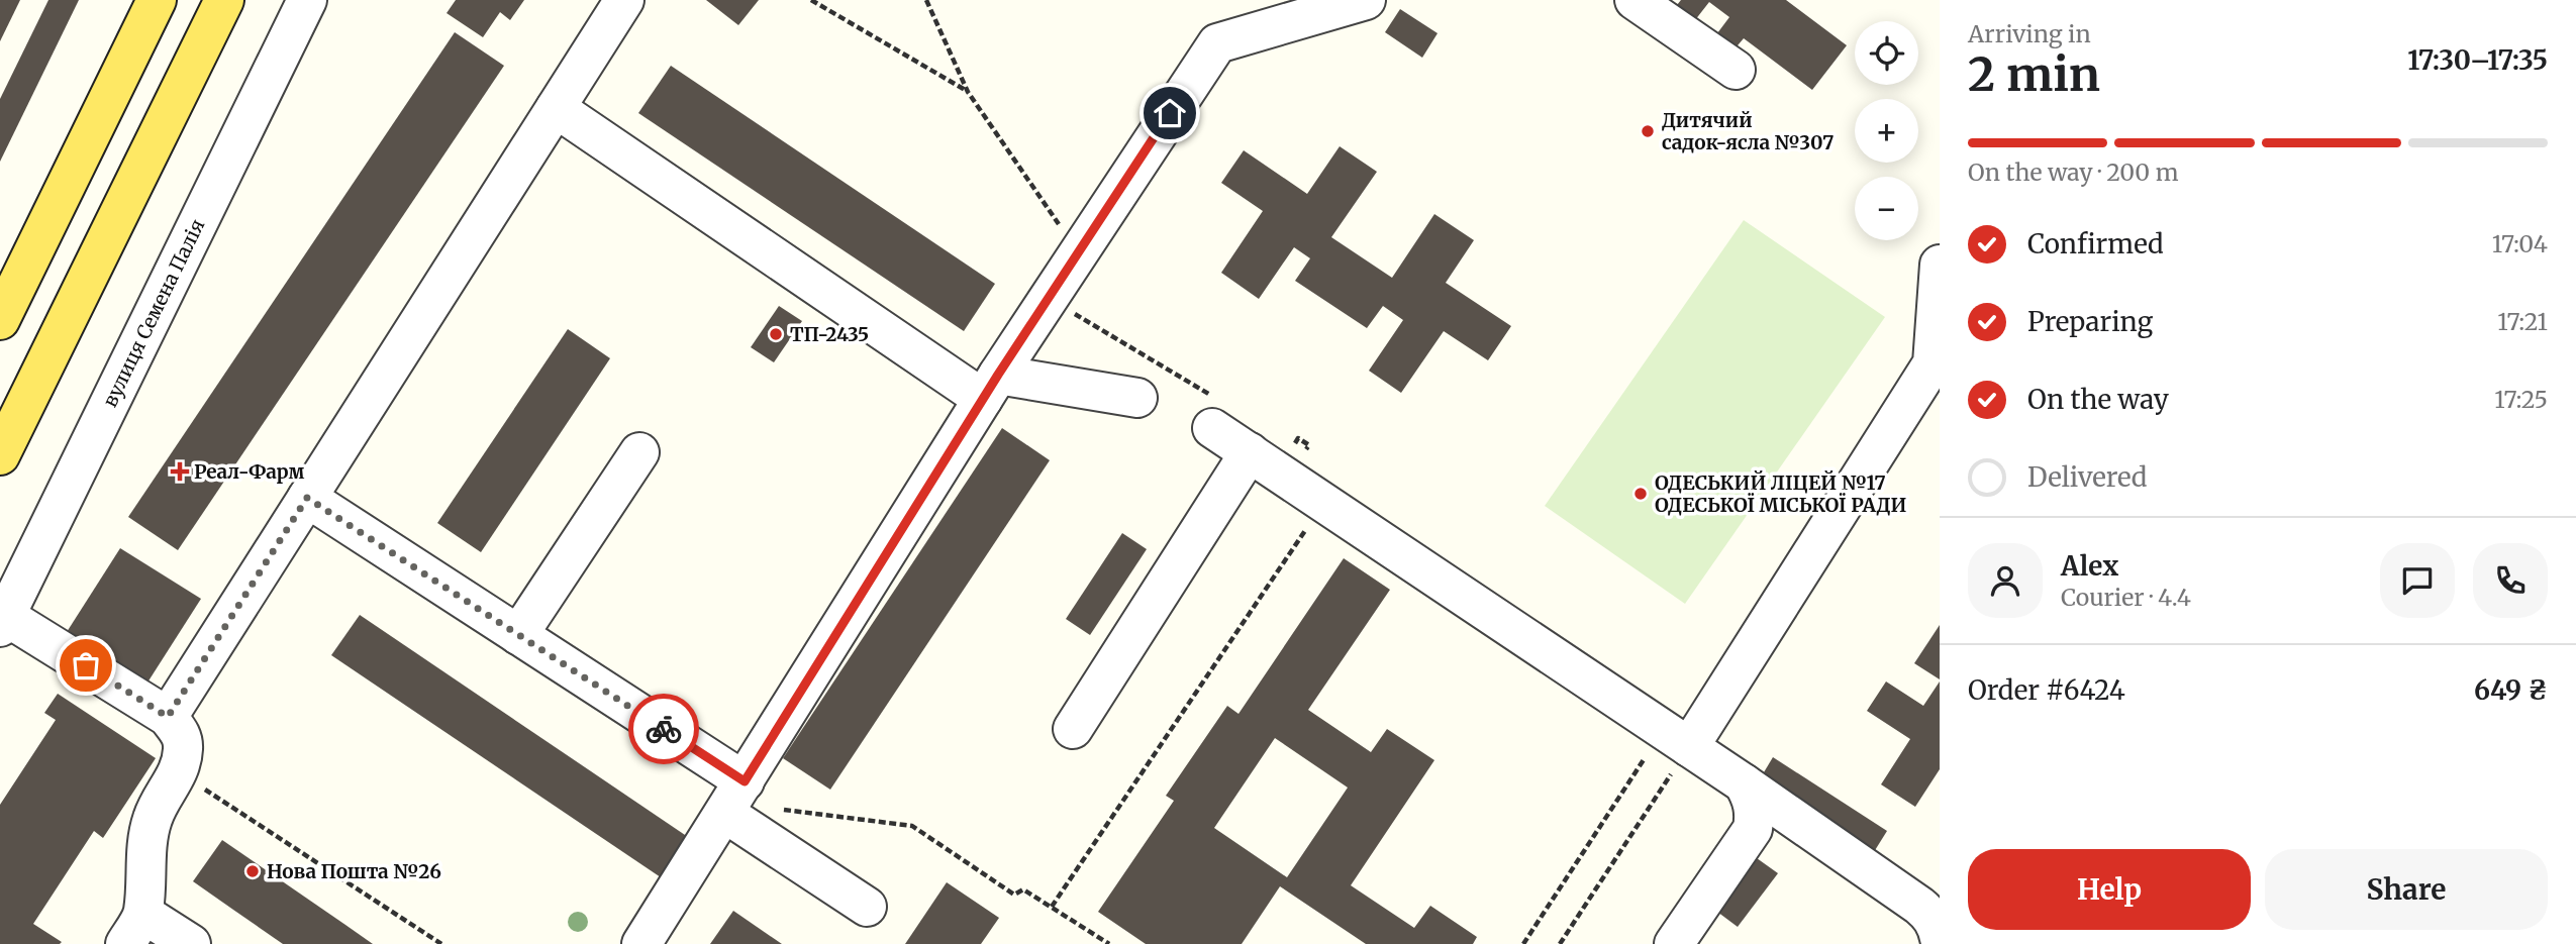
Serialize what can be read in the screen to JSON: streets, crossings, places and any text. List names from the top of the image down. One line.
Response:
{"streets":{"street":["вулиця Семена Палія"]},"places":{"other":["Дитячий садок-ясла №307","ТП-2435","ОДЕСЬКИЙ ЛІЦЕЙ №17 ОДЕСЬКОЇ МІСЬКОЇ РАДИ","Нова Пошта №26"],"health":["Реал-Фарм"]},"page":{"heading":["2 min","Arriving in","17:30–17:35"],"panel":["Alex","Courier · 4.4","Order #6424","649 ₴"],"map_buttons":["+","−"],"bar":"On the way · 200 m","list":[["Confirmed","17:04"],["Preparing","17:21"],["On the way","17:25"],"Delivered"],"buttons":["Help","Share"]}}
